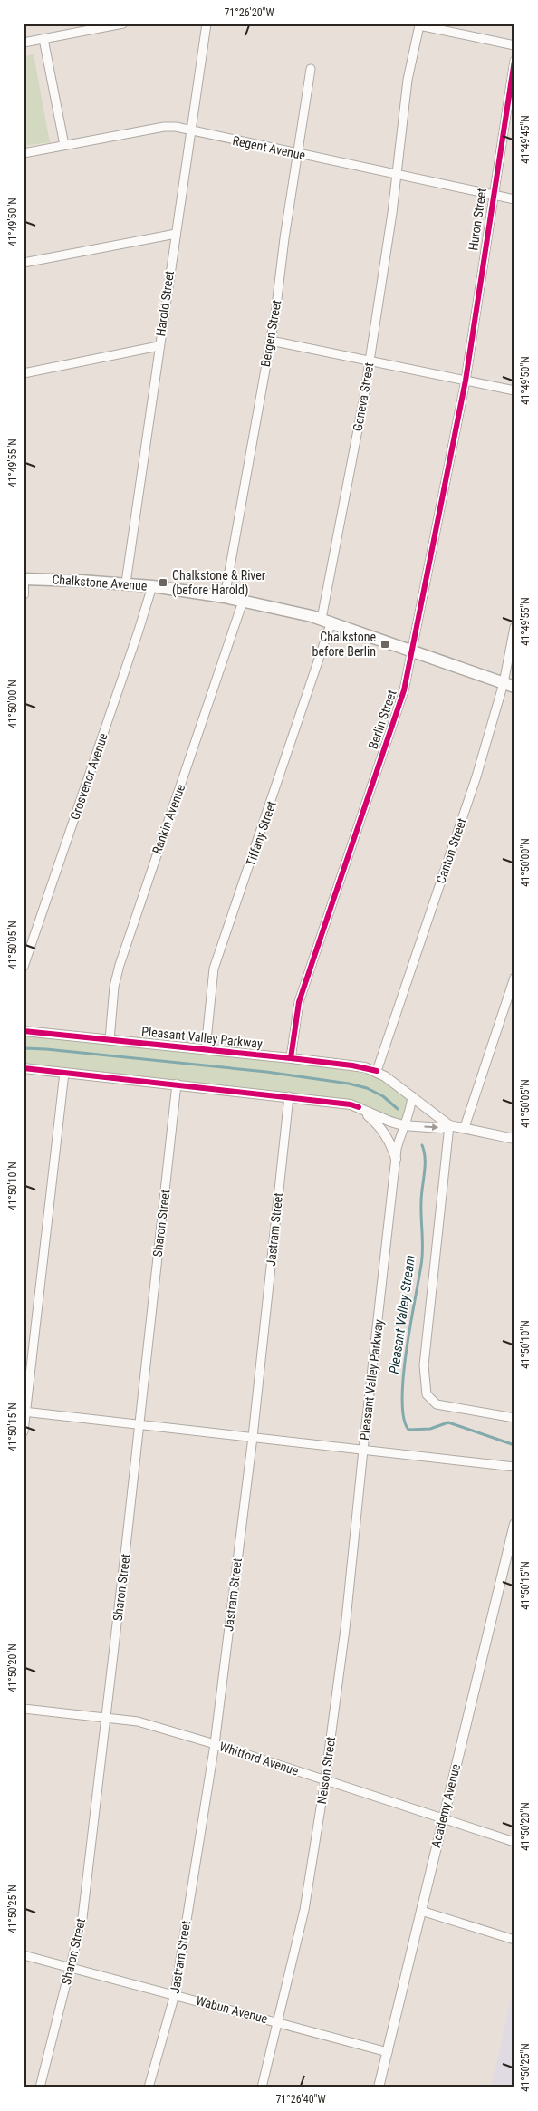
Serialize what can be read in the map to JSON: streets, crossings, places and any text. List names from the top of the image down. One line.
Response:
{"streets":{"main road":["Chalkstone Avenue"],"street":["Regent Avenue","Huron Street","Harold Street","Bergen Street","Geneva Street","Berlin Street","Grosvenor Avenue","Rankin Avenue","Tiffany Street","Canton Street","Pleasant Valley Parkway","Sharon Street","Jastram Street","Whitford Avenue","Nelson Street","Academy Avenue","Wabun Avenue"]},"crossings":[["Regent Avenue","Huron Street"],["Regent Avenue","Harold Street"],["Regent Avenue","Bergen Street"],["Regent Avenue","Geneva Street"],["Huron Street","Berlin Street"],["Harold Street","Chalkstone Avenue"],["Bergen Street","Chalkstone Avenue"],["Geneva Street","Chalkstone Avenue"],["Geneva Street","Tiffany Street"],["Chalkstone Avenue","Berlin Street"],["Chalkstone Avenue","Grosvenor Avenue"],["Chalkstone Avenue","Rankin Avenue"],["Chalkstone Avenue","Tiffany Street"],["Chalkstone Avenue","Canton Street"],["Berlin Street","Pleasant Valley Parkway"],["Rankin Avenue","Pleasant Valley Parkway"],["Tiffany Street","Pleasant Valley Parkway"],["Canton Street","Pleasant Valley Parkway"],["Pleasant Valley Parkway","Nelson Street"],["Sharon Street","Whitford Avenue"],["Sharon Street","Wabun Avenue"],["Jastram Street","Whitford Avenue"],["Jastram Street","Wabun Avenue"],["Whitford Avenue","Nelson Street"],["Whitford Avenue","Academy Avenue"],["Nelson Street","Wabun Avenue"],["Academy Avenue","Wabun Avenue"]],"water":["Pleasant Valley Stream"],"places":{"transit":["Chalkstone & River (before Harold)","Chalkstone before Berlin"]},"coordinates":["71°26'20\"W","41°49'45\"N","41°49'50\"N","41°49'55\"N","41°50'00\"N","41°50'05\"N","41°50'10\"N","41°50'15\"N","41°50'20\"N","41°50'25\"N","71°26'40\"W"]}
